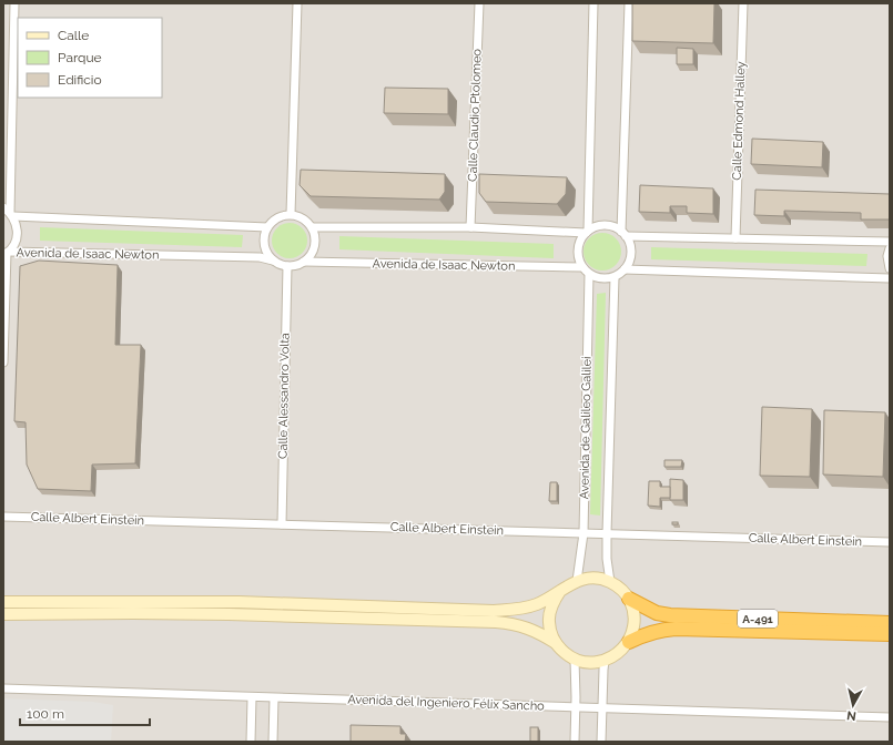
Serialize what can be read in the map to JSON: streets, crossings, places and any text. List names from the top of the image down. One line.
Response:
{"streets":{"highway":["A-491"],"street":["Calle Claudio Ptolomeo","Calle Edmond Halley","Avenida de Isaac Newton","Calle Alessandro Volta","Avenida de Galileo Galilei","Calle Albert Einstein","Avenida del Ingeniero Félix Sancho"]},"crossings":[["Avenida de Isaac Newton","Calle Alessandro Volta"],["Avenida de Isaac Newton","Avenida de Galileo Galilei"],["Calle Alessandro Volta","Calle Albert Einstein"],["Avenida de Galileo Galilei","Calle Albert Einstein"],["Avenida de Galileo Galilei","A-491"]],"legend":["Calle","Parque","Edificio"],"scale_bar":"100 m","north":"bottom"}
